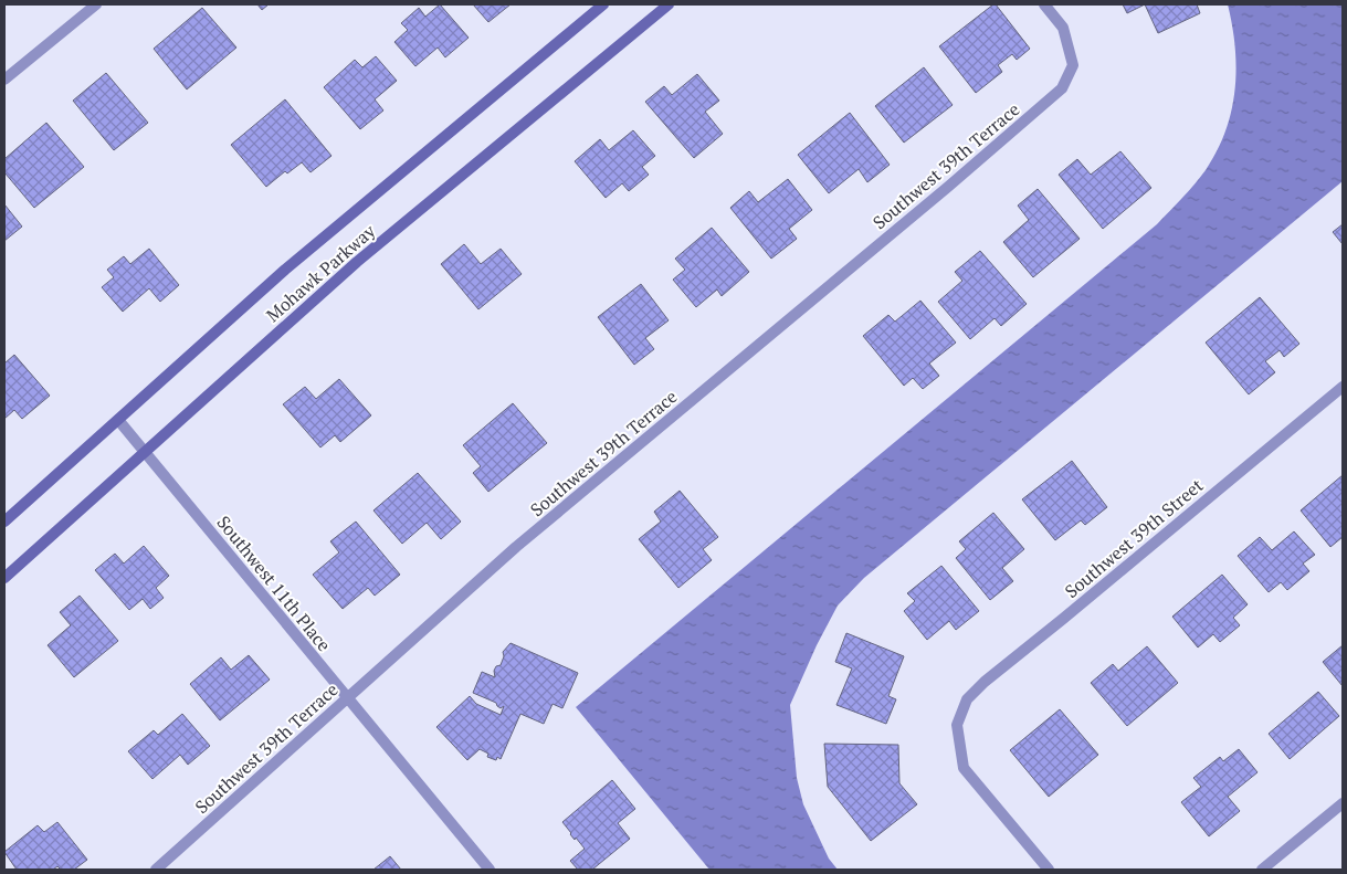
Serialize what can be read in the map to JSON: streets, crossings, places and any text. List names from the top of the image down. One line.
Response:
{"streets":{"street":["Southwest 39th Terrace","Mohawk Parkway","Southwest 39th Street","Southwest 11th Place"]},"crossings":[["Southwest 39th Terrace","Southwest 11th Place"],["Mohawk Parkway","Southwest 11th Place"]]}
